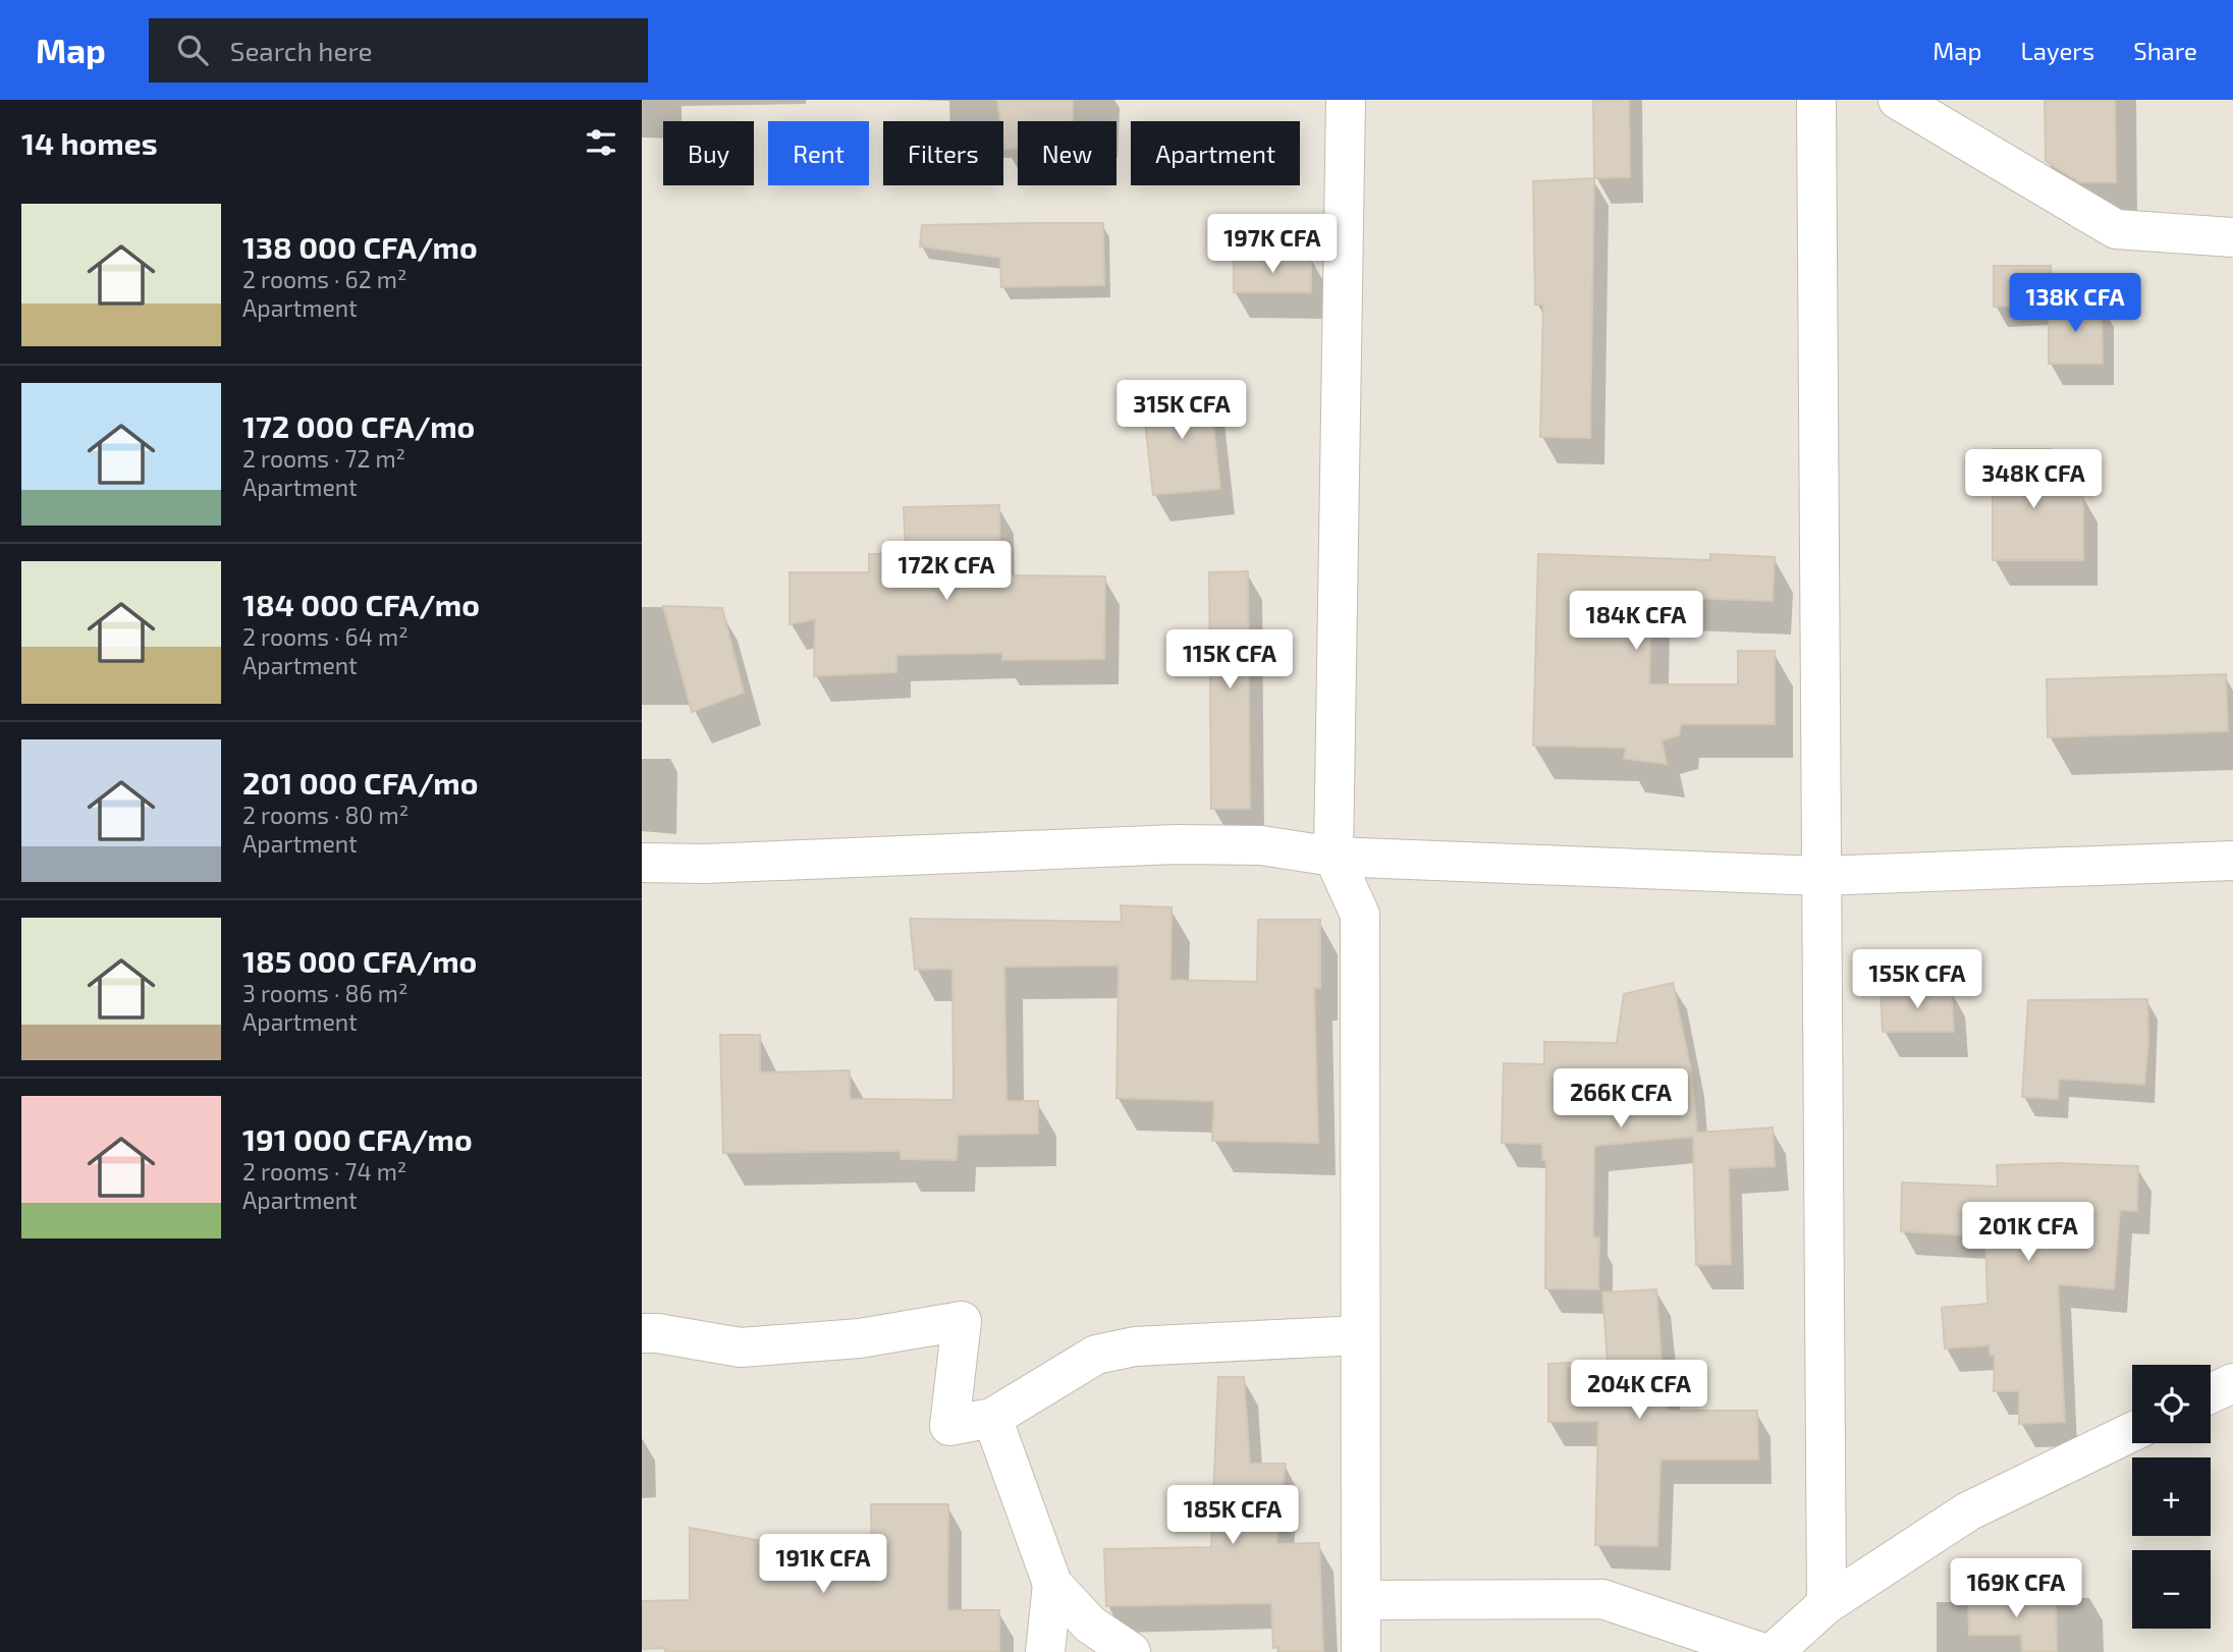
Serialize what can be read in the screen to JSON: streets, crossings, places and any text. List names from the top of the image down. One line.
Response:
{"page":{"header":"Map","search":"Search here","nav":["Map","Layers","Share"],"heading":"14 homes","chip":["Buy","Rent","Filters","New","Apartment"],"list":[{"name":"138 000 CFA/mo","note":"2 rooms · 62 m² · Apartment"},{"name":"172 000 CFA/mo","note":"2 rooms · 72 m² · Apartment"},{"name":"184 000 CFA/mo","note":"2 rooms · 64 m² · Apartment"},{"name":"201 000 CFA/mo","note":"2 rooms · 80 m² · Apartment"},{"name":"185 000 CFA/mo","note":"3 rooms · 86 m² · Apartment"},{"name":"191 000 CFA/mo","note":"2 rooms · 74 m² · Apartment"}],"price":["197K CFA","138K CFA","315K CFA","348K CFA","172K CFA","184K CFA","115K CFA","155K CFA","266K CFA","201K CFA","204K CFA","185K CFA","191K CFA","169K CFA"],"map_buttons":["+","−"]}}
